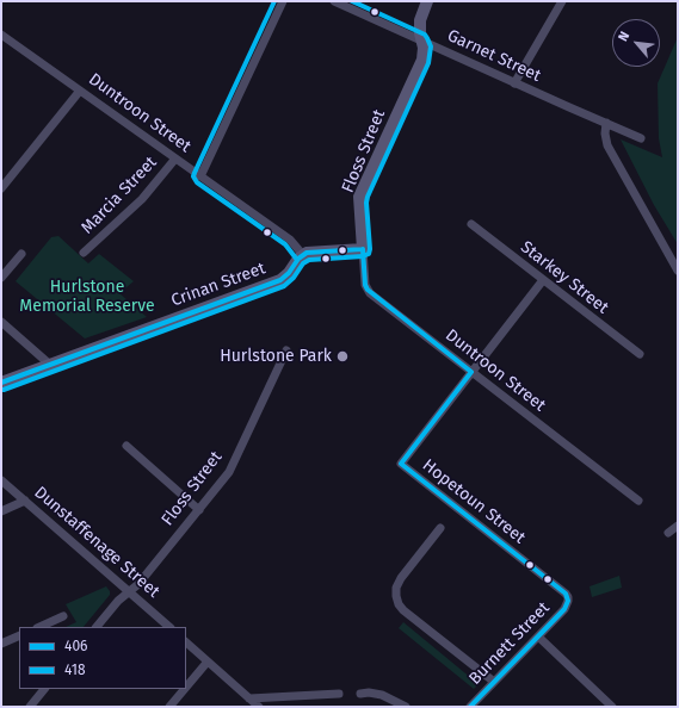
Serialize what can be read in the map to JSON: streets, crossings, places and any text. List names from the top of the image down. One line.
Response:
{"streets":{"street":["Garnet Street","Duntroon Street","Floss Street","Marcia Street","Starkey Street","Crinan Street","Hopetoun Street","Dunstaffenage Street","Burnett Street"]},"crossings":[["Garnet Street","Floss Street"],["Duntroon Street","Floss Street"],["Duntroon Street","Marcia Street"],["Duntroon Street","Crinan Street"],["Duntroon Street","Hopetoun Street"],["Floss Street","Dunstaffenage Street"],["Hopetoun Street","Burnett Street"]],"parks":["Hurlstone Memorial Reserve"],"places":["Hurlstone Park"],"lines":["transit line 418","transit line 406"],"legend":["406","418"],"north":"top left"}
